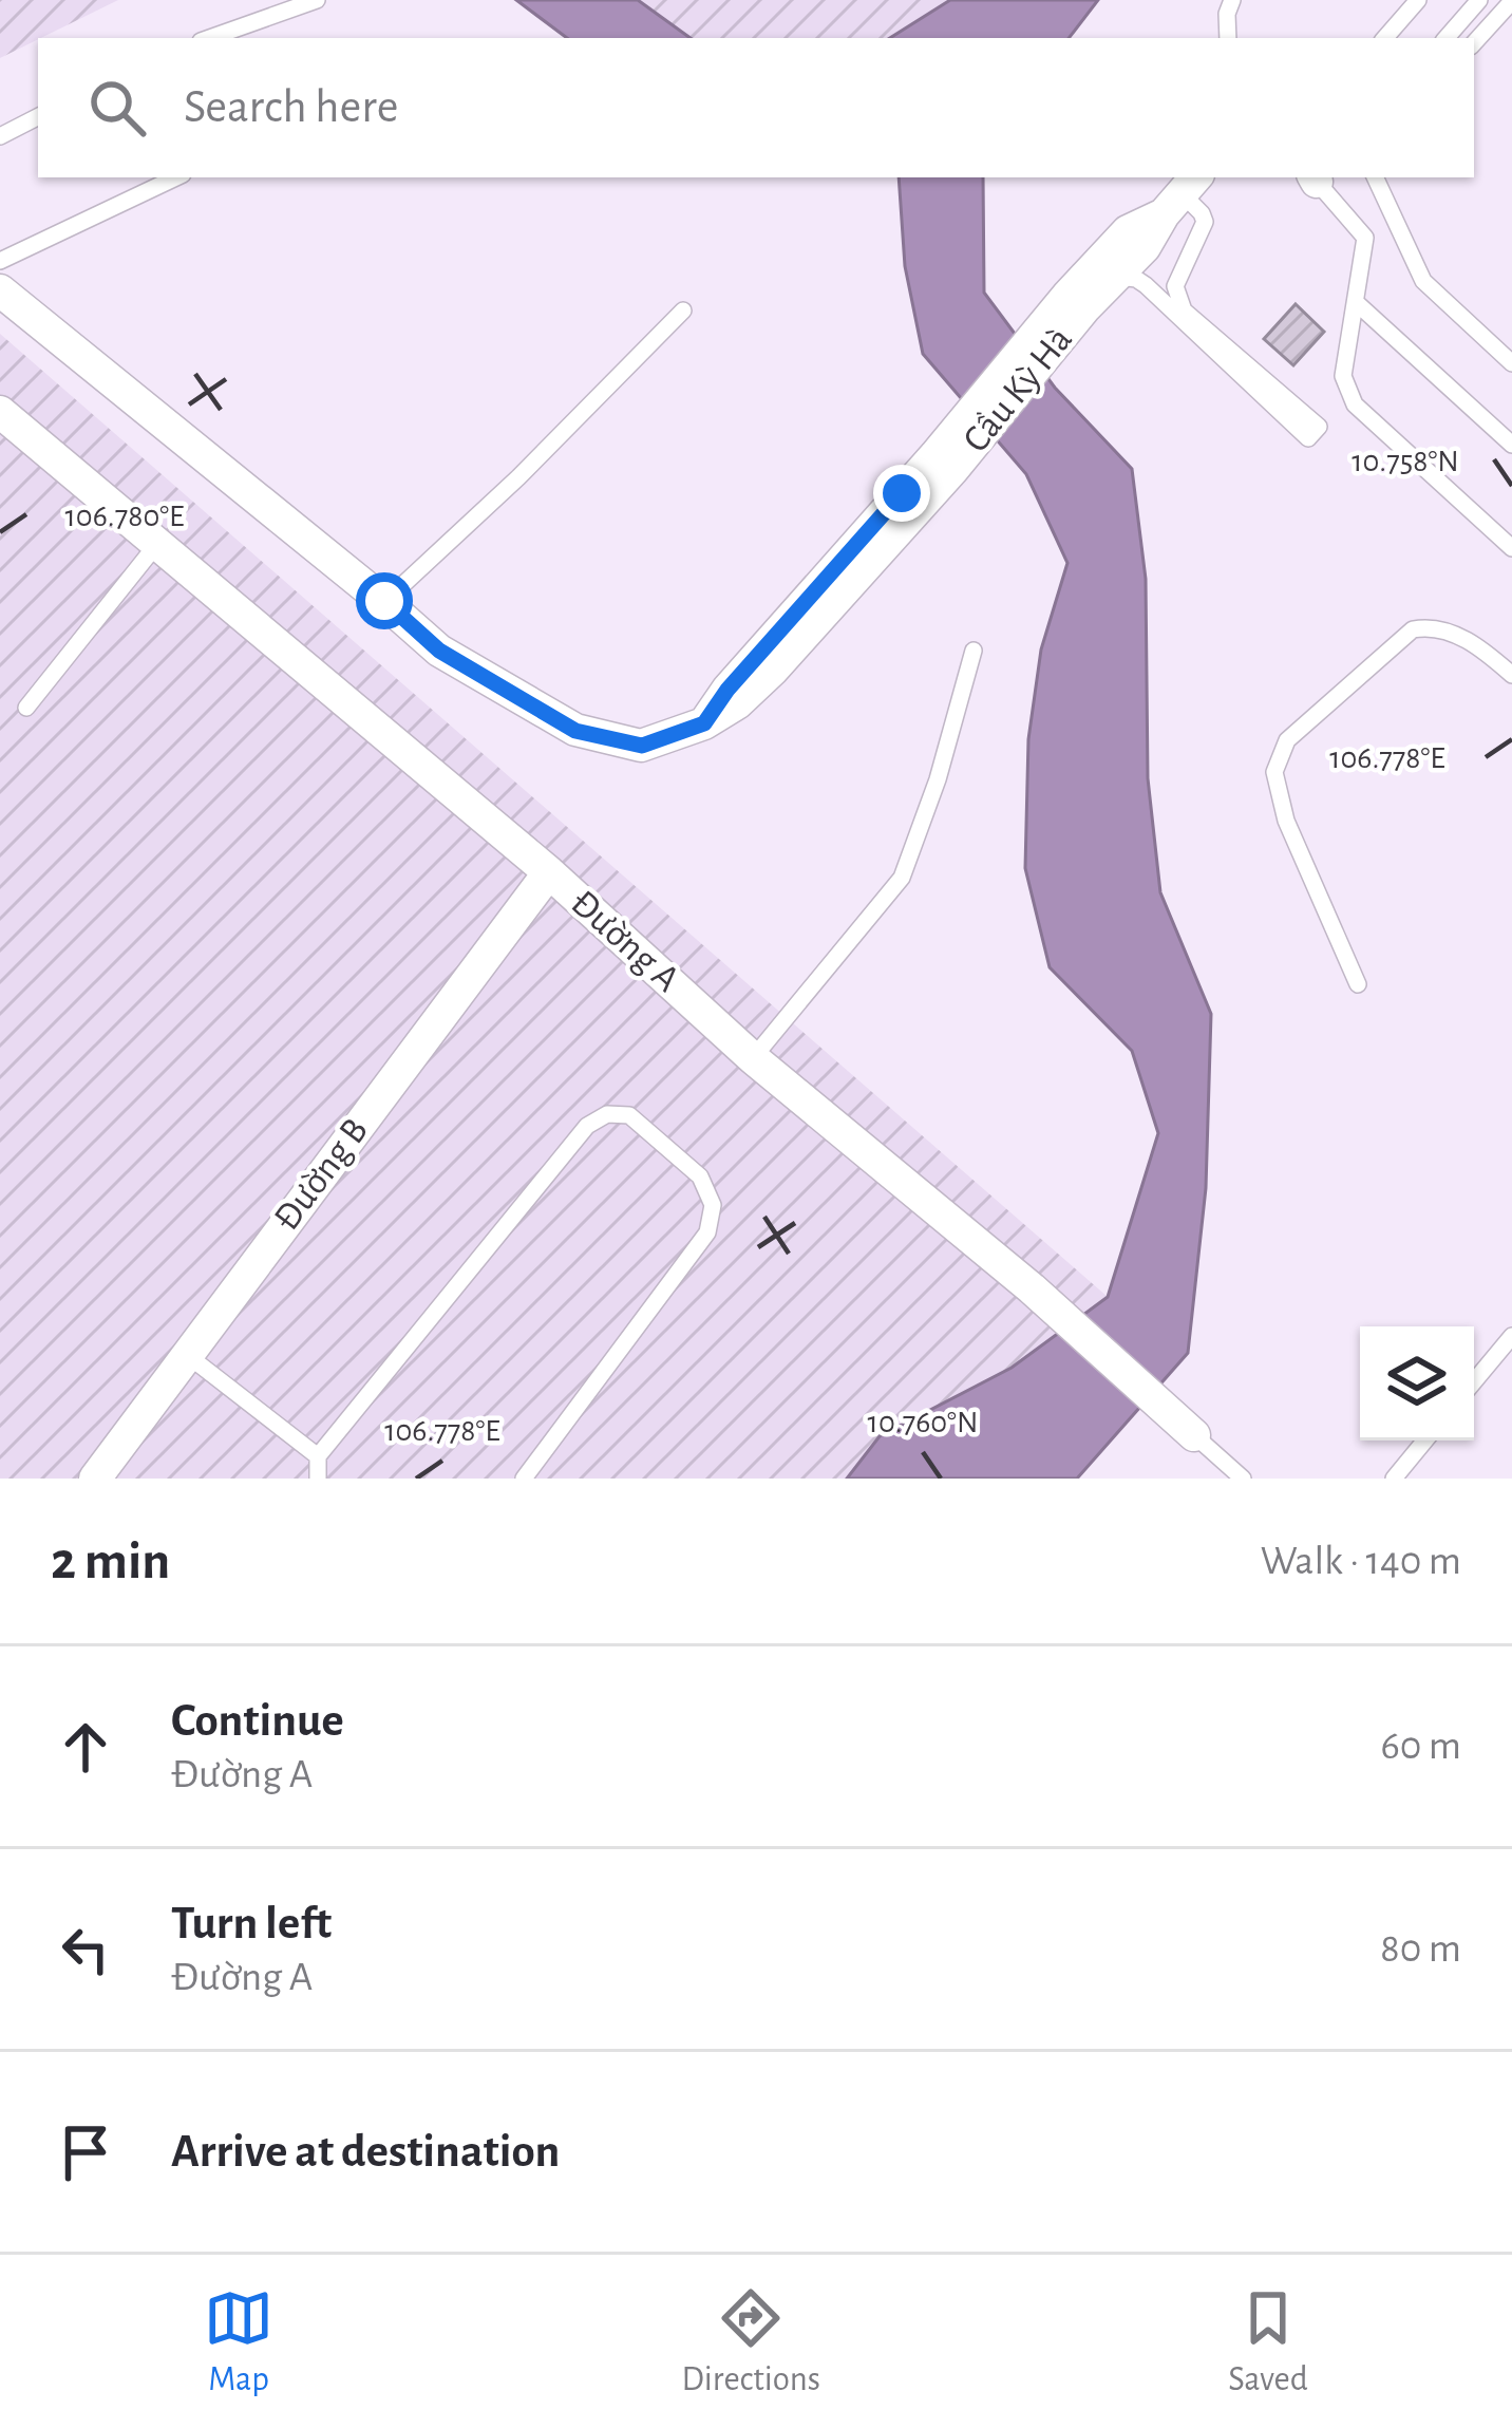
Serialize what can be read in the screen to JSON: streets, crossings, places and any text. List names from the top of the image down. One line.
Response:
{"streets":{"street":["Cầu Kỳ Hà","Đường A","Đường B"]},"crossings":[["Đường A","Đường B"]],"page":{"search":"Search here","heading":["2 min","Walk · 140 m"],"list":[["Continue","Đường A","60 m"],["Turn left","Đường A","80 m"],"Arrive at destination"],"nav":["Map","Directions","Saved"]},"coordinates":["10.758°N","106.780°E","106.778°E","10.760°N"]}
